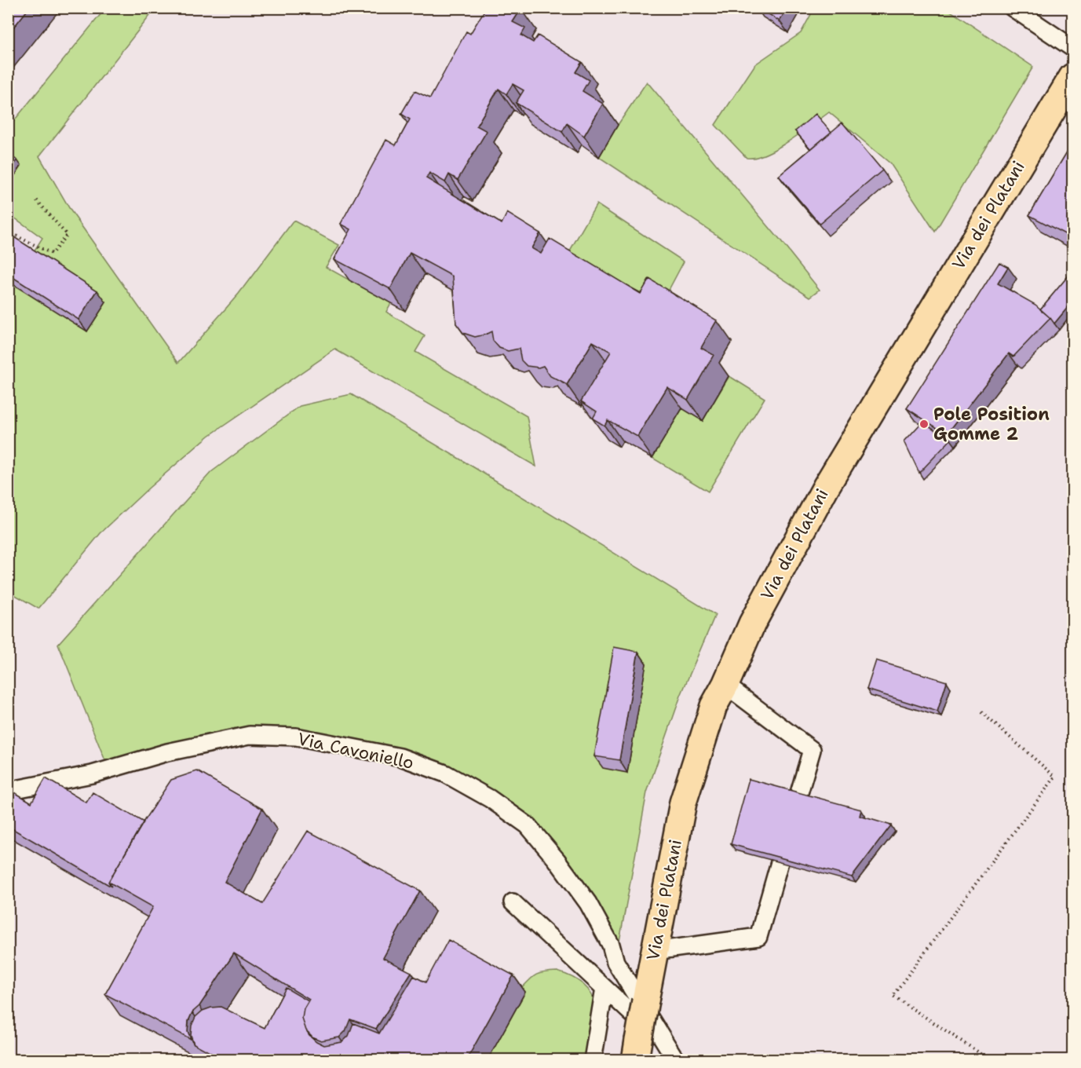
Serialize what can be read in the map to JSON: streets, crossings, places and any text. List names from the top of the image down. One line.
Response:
{"streets":{"main road":["Via dei Platani"],"lane":["Via Cavoniello"]},"places":["Pole Position Gomme 2"]}
